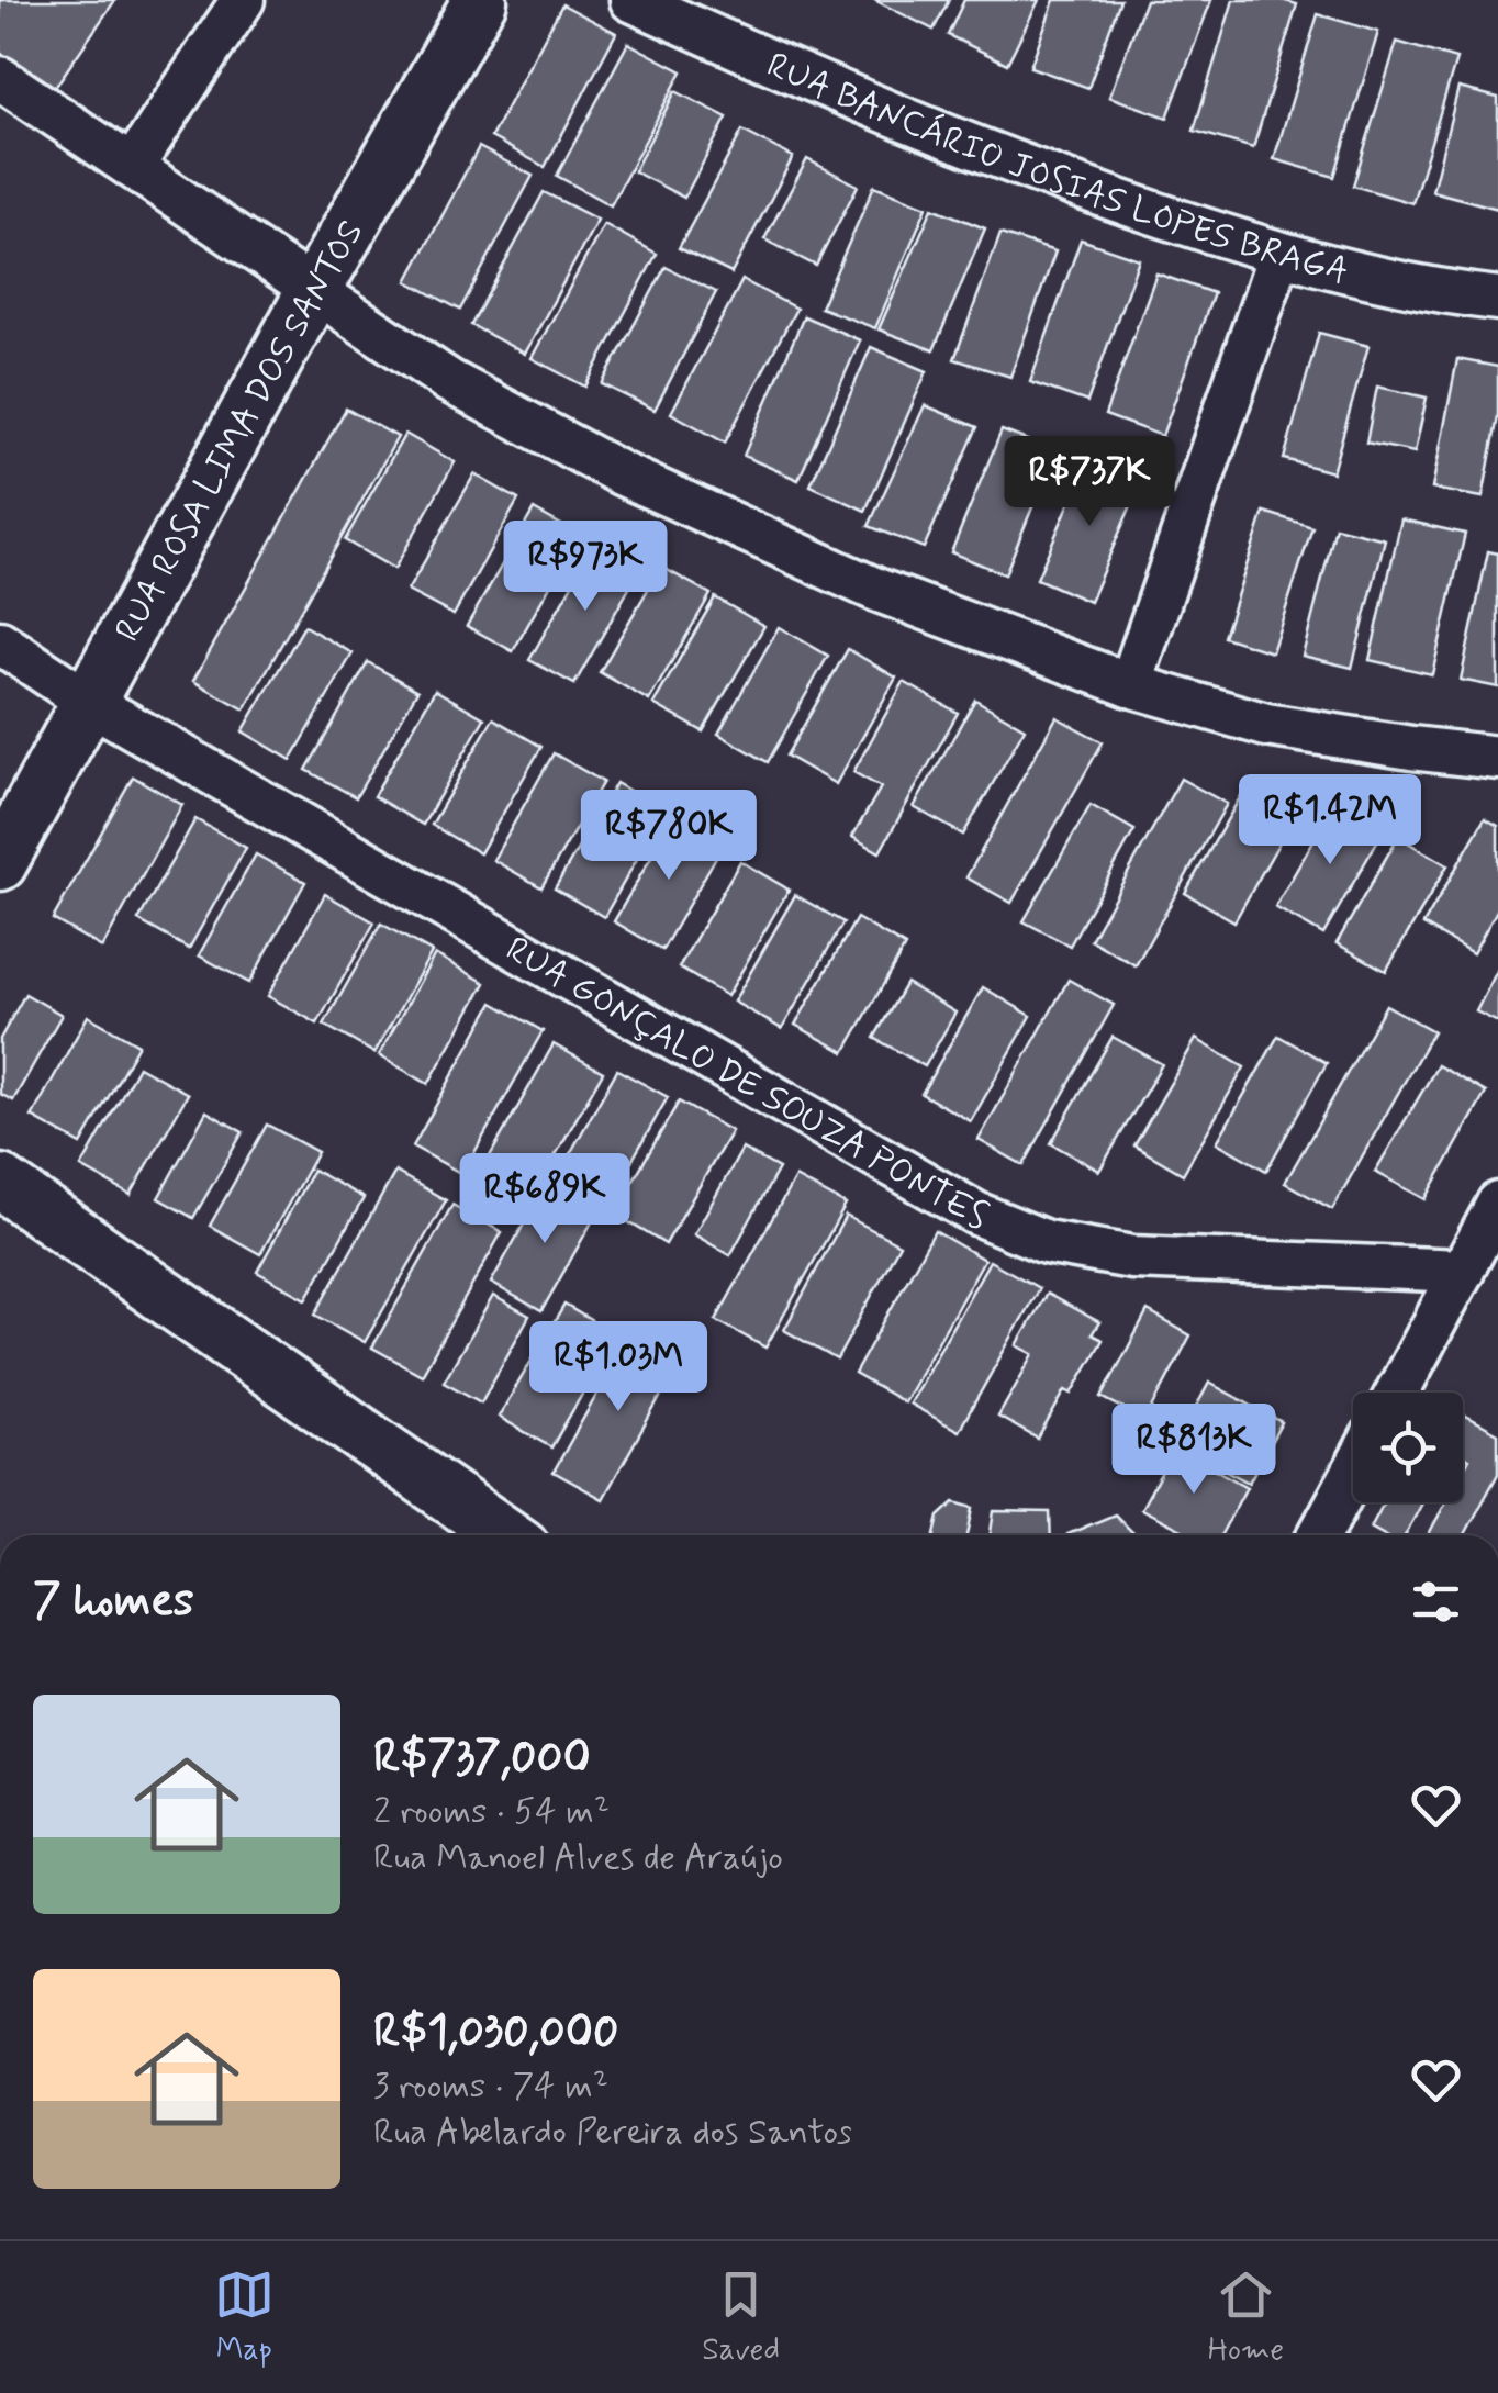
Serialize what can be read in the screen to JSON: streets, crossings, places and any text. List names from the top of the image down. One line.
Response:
{"streets":{"main road":["RUA ROSA LIMA DOS SANTOS"],"street":["RUA BANCÁRIO JOSIAS LOPES BRAGA","RUA GONÇALO DE SOUZA PONTES"]},"crossings":[["RUA ROSA LIMA DOS SANTOS","RUA GONÇALO DE SOUZA PONTES"]],"page":{"price":["R$737K","R$973K","R$1.42M","R$780K","R$689K","R$1.03M","R$813K"],"heading":"7 homes","list":[{"name":"R$737,000","note":"2 rooms · 54 m² · Rua Manoel Alves de Araújo"},{"name":"R$1,030,000","note":"3 rooms · 74 m² · Rua Abelardo Pereira dos Santos"}],"tabs":["Map","Saved","Home"]}}
